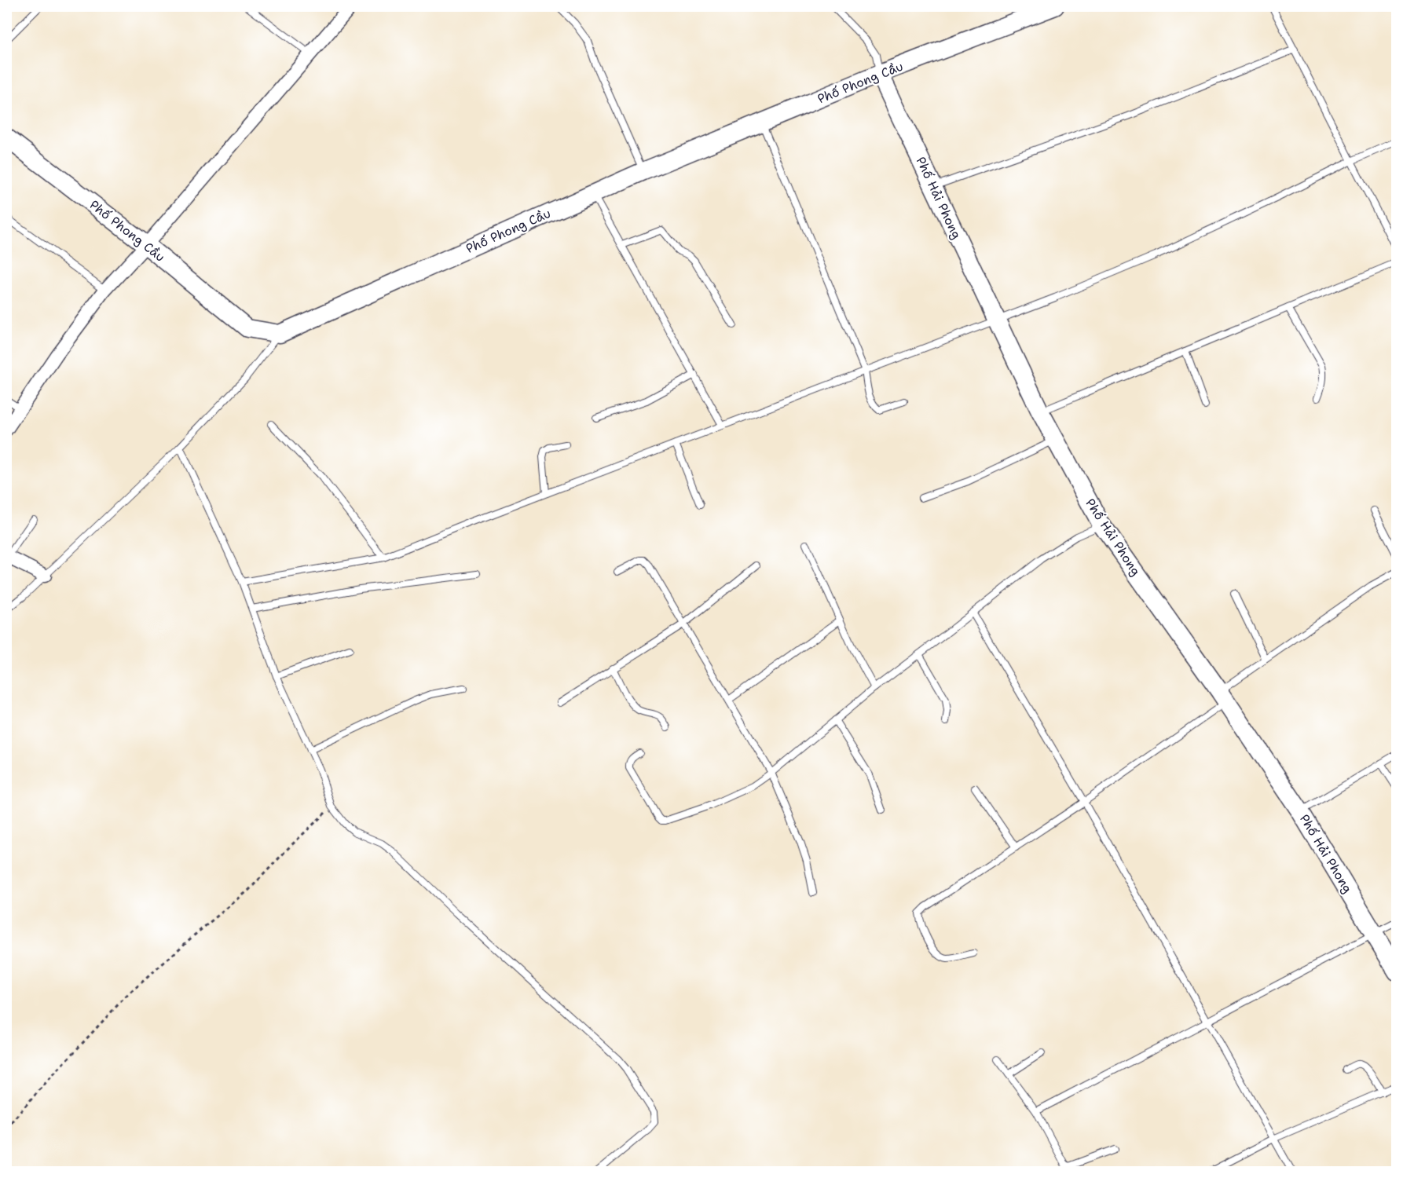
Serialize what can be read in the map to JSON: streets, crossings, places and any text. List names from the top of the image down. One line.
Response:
{"streets":{"street":["Phố Phong Cầu","Phố Hải Phong"]},"crossings":[["Phố Phong Cầu","Phố Hải Phong"]]}
